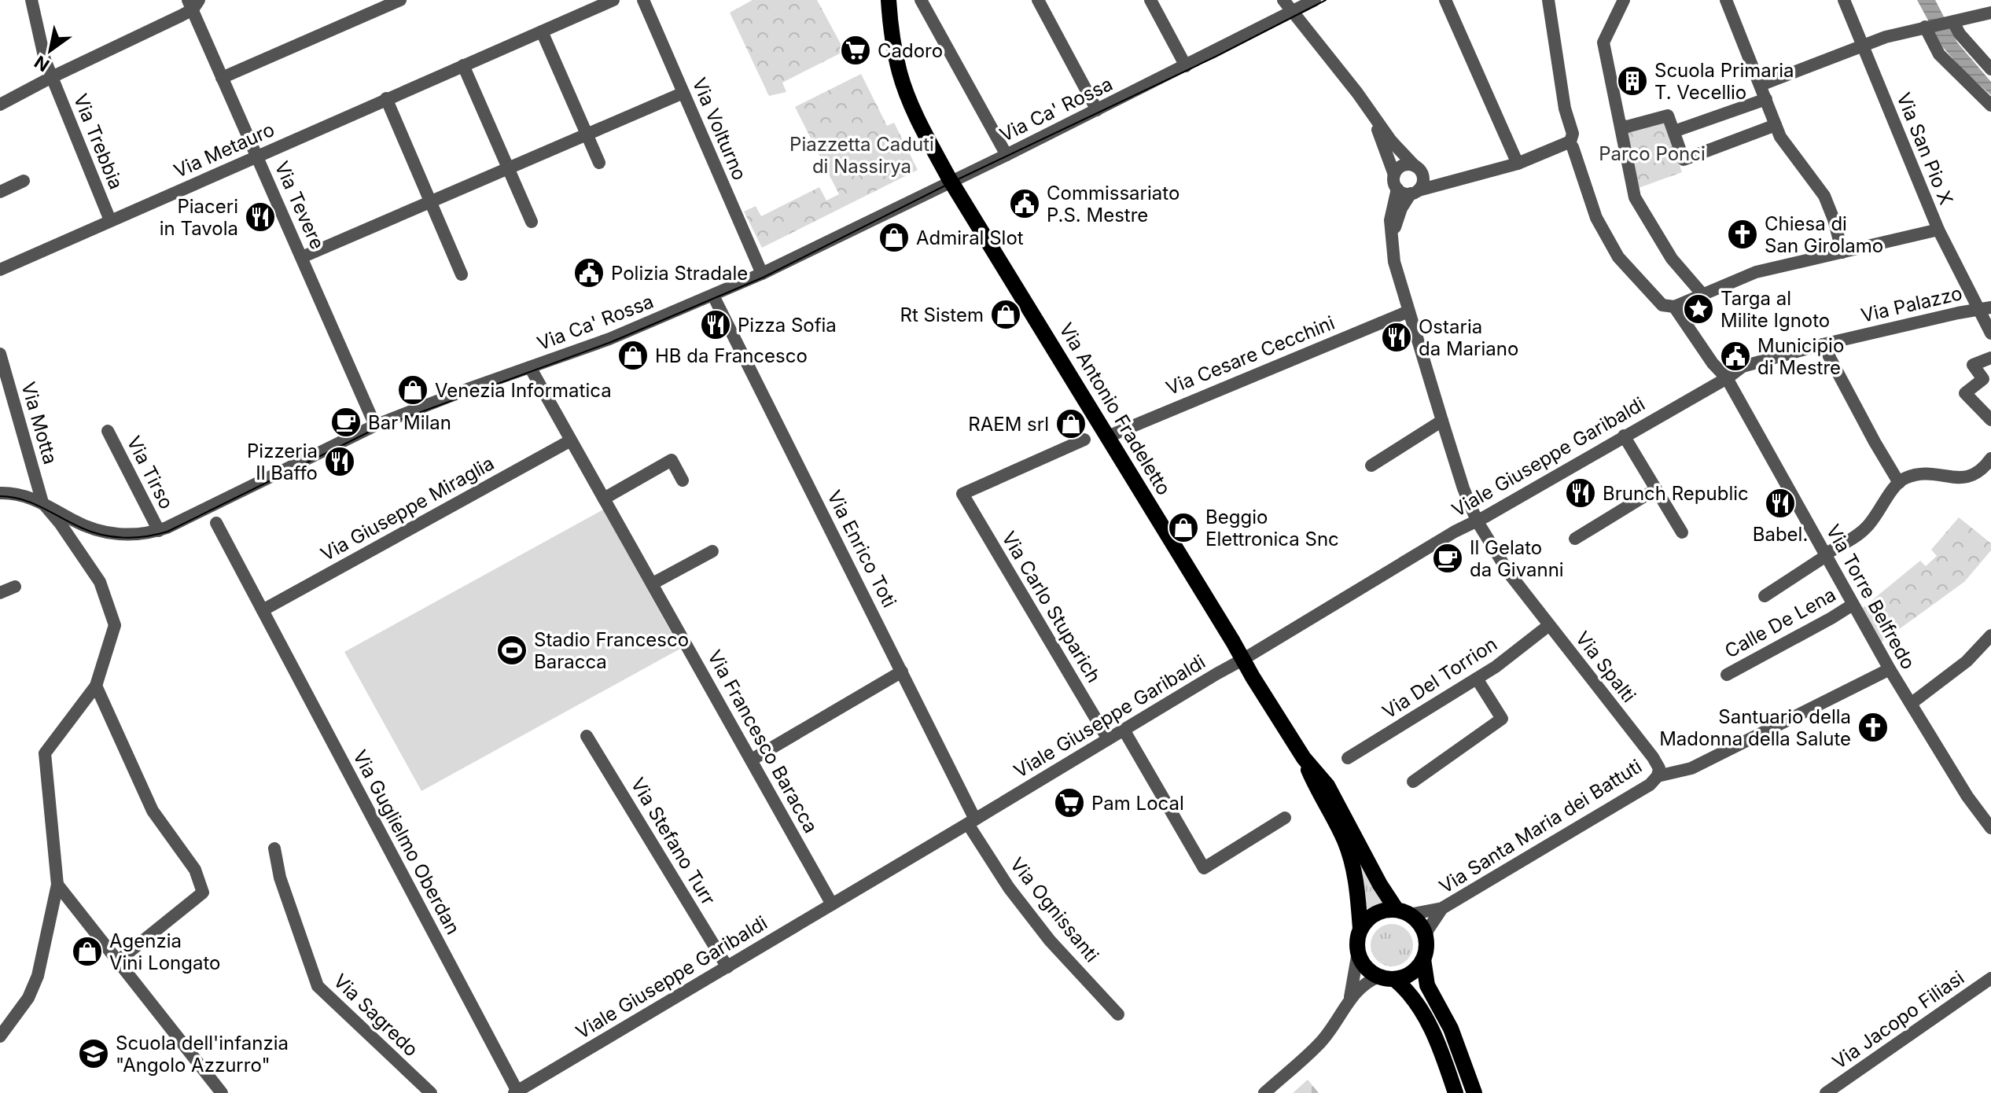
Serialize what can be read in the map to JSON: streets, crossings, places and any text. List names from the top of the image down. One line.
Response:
{"streets":{"main road":["Via Antonio Fradeletto"],"street":["Via Ca' Rossa","Via Volturno","Via Trebbia","Via San Pio X","Via Metauro","Via Tevere","Via Palazzo","Via Cesare Cecchini","Via Motta","Viale Giuseppe Garibaldi","Via Tirso","Via Giuseppe Miraglia","Via Enrico Toti","Via Torre Belfredo","Via Carlo Stuparich","Calle De Lena","Via Spalti","Via Del Torrion","Via Francesco Baracca","Via Santa Maria dei Battuti","Via Stefano Turr","Via Guglielmo Oberdan","Via Ognissanti","Via Sagredo","Via Jacopo Filiasi"]},"crossings":[["Via Ca' Rossa","Via Volturno"],["Via Ca' Rossa","Via Tevere"],["Via Ca' Rossa","Via Antonio Fradeletto"],["Via Ca' Rossa","Via Motta"],["Via Ca' Rossa","Via Tirso"],["Via Ca' Rossa","Via Enrico Toti"],["Via Ca' Rossa","Via Francesco Baracca"],["Via Trebbia","Via Metauro"],["Via San Pio X","Via Palazzo"],["Via Metauro","Via Tevere"],["Via Palazzo","Viale Giuseppe Garibaldi"],["Via Palazzo","Via Torre Belfredo"],["Via Cesare Cecchini","Via Antonio Fradeletto"],["Via Cesare Cecchini","Via Spalti"],["Via Antonio Fradeletto","Viale Giuseppe Garibaldi"],["Viale Giuseppe Garibaldi","Via Enrico Toti"],["Viale Giuseppe Garibaldi","Via Torre Belfredo"],["Viale Giuseppe Garibaldi","Via Carlo Stuparich"],["Viale Giuseppe Garibaldi","Via Spalti"],["Viale Giuseppe Garibaldi","Via Francesco Baracca"],["Viale Giuseppe Garibaldi","Via Stefano Turr"],["Viale Giuseppe Garibaldi","Via Guglielmo Oberdan"],["Viale Giuseppe Garibaldi","Via Ognissanti"],["Via Giuseppe Miraglia","Via Francesco Baracca"],["Via Giuseppe Miraglia","Via Guglielmo Oberdan"],["Via Enrico Toti","Via Ognissanti"],["Via Torre Belfredo","Calle De Lena"],["Via Spalti","Via Del Torrion"],["Via Spalti","Via Santa Maria dei Battuti"]],"parks":["Piazzetta Caduti di Nassirya","Parco Ponci"],"places":{"supermarket":["Cadoro","Pam Local"],"building":["Scuola Primaria T. Vecellio"],"public building":["Commissariato P.S. Mestre","Polizia Stradale","Municipio di Mestre"],"restaurant":["Piaceri in Tavola","Pizza Sofia","Ostaria da Mariano","Pizzeria Il Baffo","Brunch Republic","Babel."],"church":["Chiesa di San Girolamo","Santuario della Madonna della Salute"],"shop":["Admiral Slot","Rt Sistem","HB da Francesco","Venezia Informatica","RAEM srl","Beggio Elettronica Snc","Agenzia Vini Longato"],"place":["Targa al Milite Ignoto"],"cafe":["Bar Milan","Il Gelato da Givanni"],"sports":["Stadio Francesco Baracca"],"school or university":["Scuola dell'infanzia \"Angolo Azzurro\""]},"north":"bottom left"}
